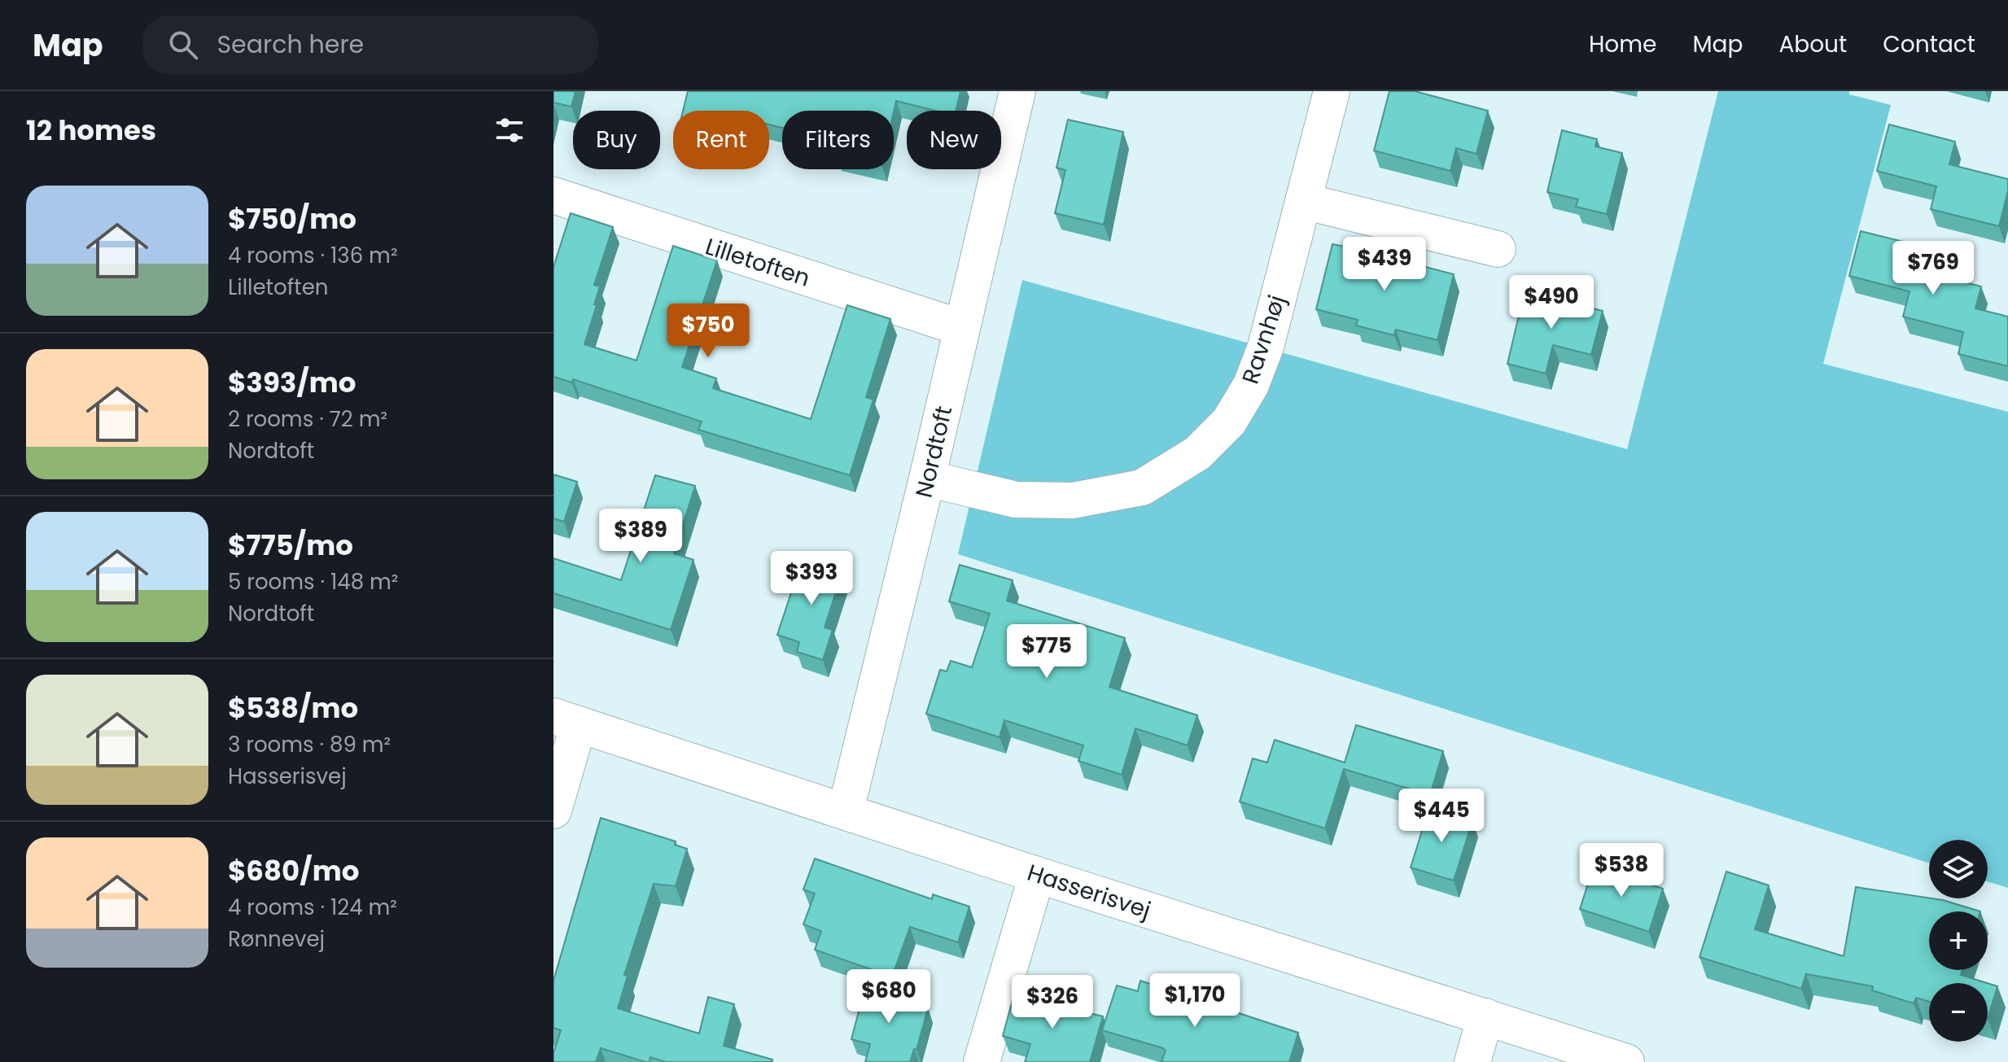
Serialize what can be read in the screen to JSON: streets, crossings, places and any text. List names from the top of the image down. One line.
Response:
{"streets":{"street":["Lilletoften","Ravnhøj","Nordtoft","Hasserisvej"]},"crossings":[["Lilletoften","Nordtoft"],["Ravnhøj","Nordtoft"],["Nordtoft","Hasserisvej"]],"page":{"header":"Map","search":"Search here","nav":["Home","Map","About","Contact"],"heading":"12 homes","chip":["Buy","Rent","Filters","New"],"list":[{"name":"$750/mo","note":"4 rooms · 136 m² · Lilletoften"},{"name":"$393/mo","note":"2 rooms · 72 m² · Nordtoft"},{"name":"$775/mo","note":"5 rooms · 148 m² · Nordtoft"},{"name":"$538/mo","note":"3 rooms · 89 m² · Hasserisvej"},{"name":"$680/mo","note":"4 rooms · 124 m² · Rønnevej"}],"price":["$439","$769","$490","$750","$389","$393","$775","$445","$538","$680","$1,170","$326"],"map_buttons":["+","−"]}}
